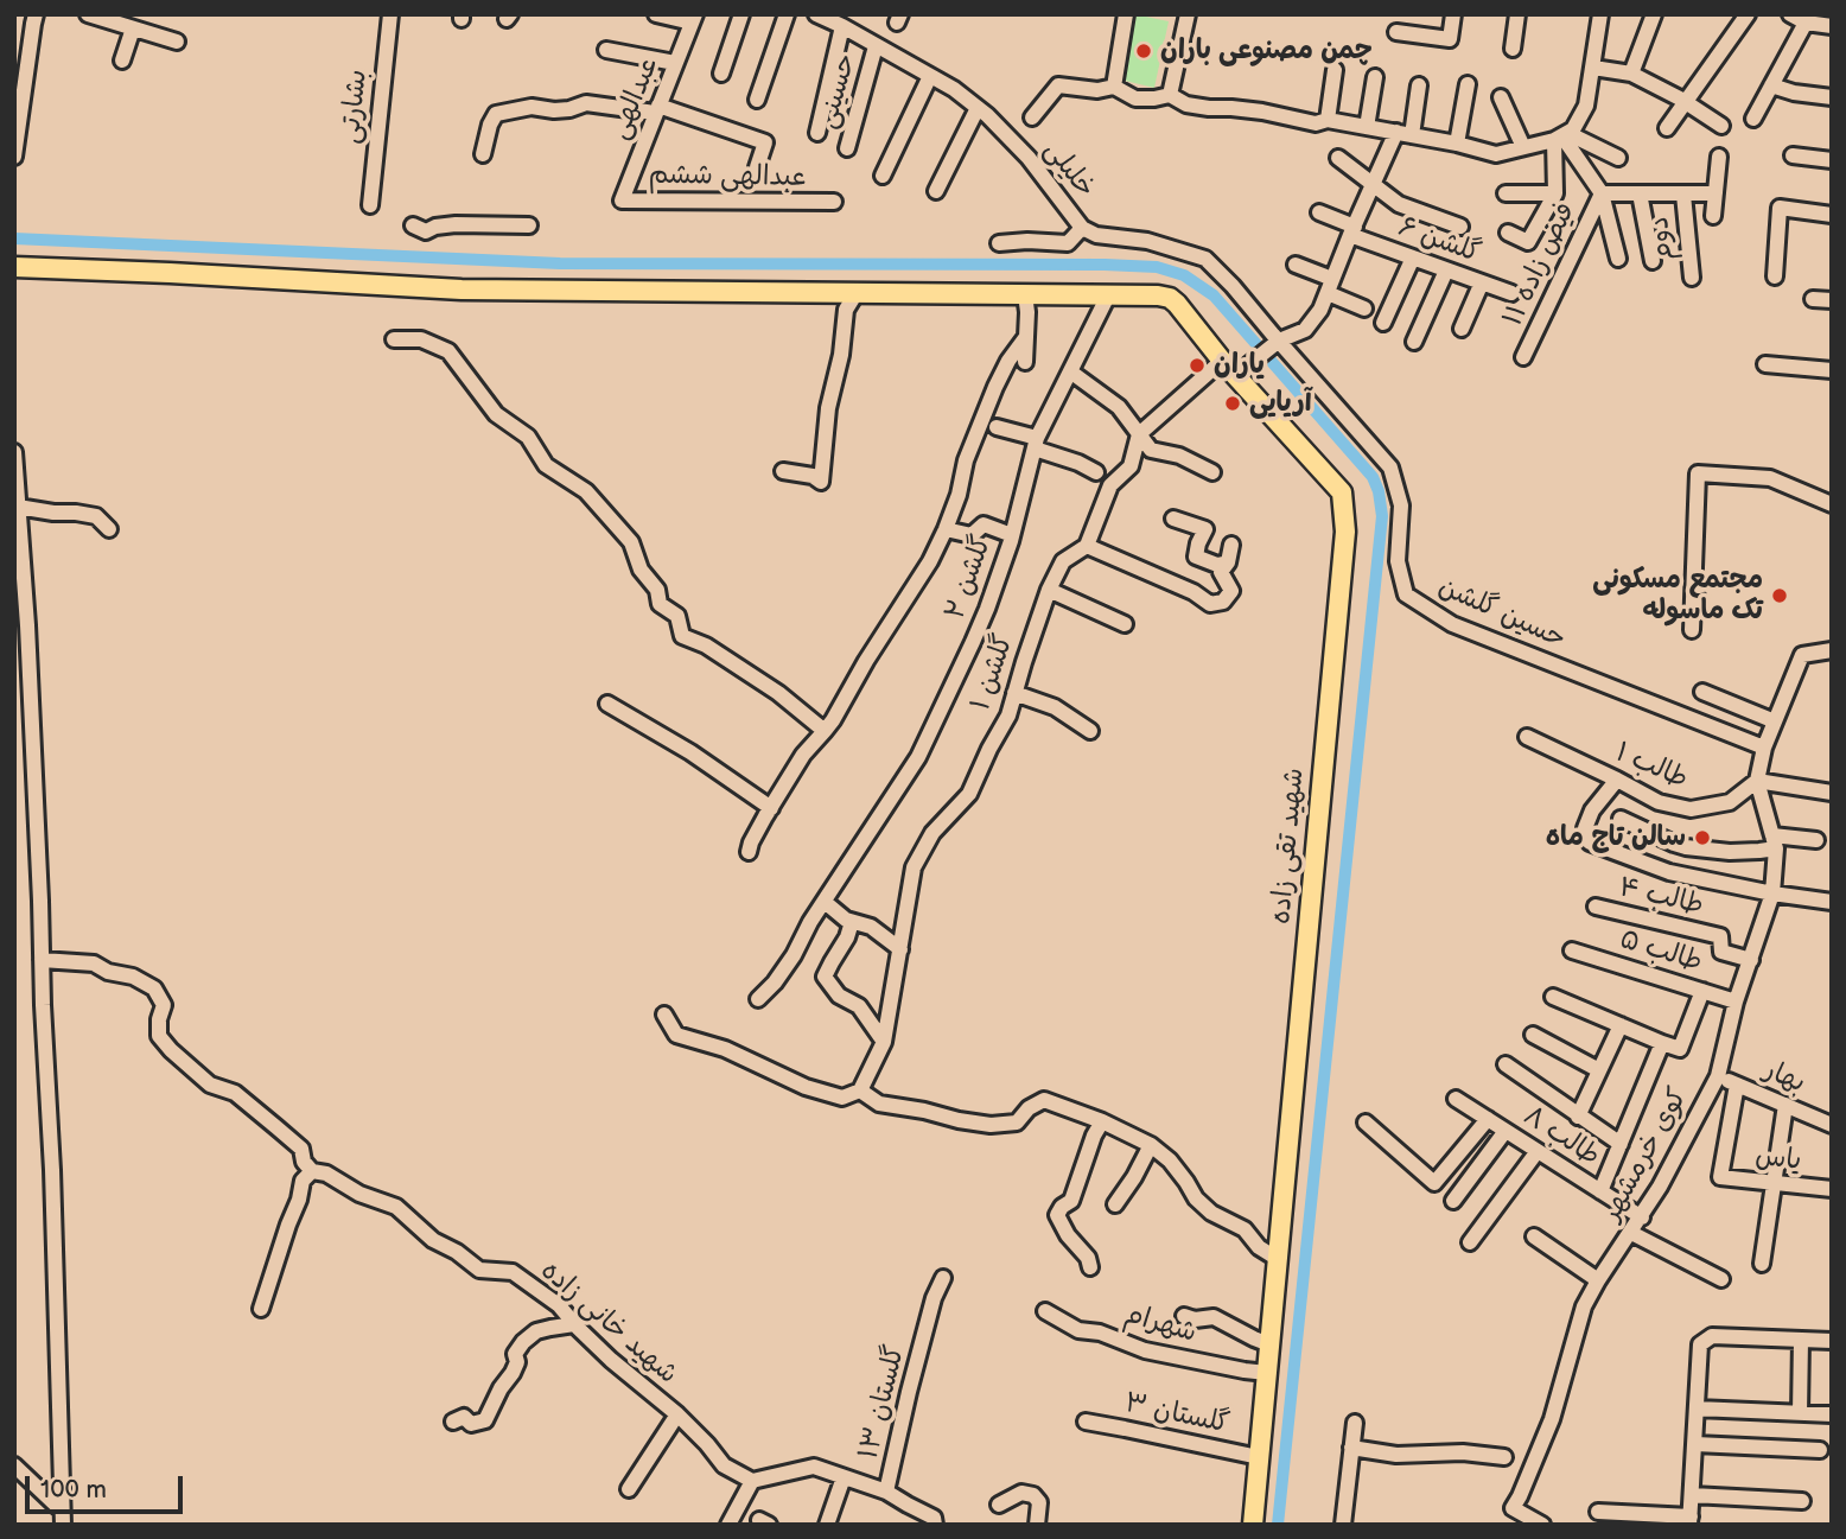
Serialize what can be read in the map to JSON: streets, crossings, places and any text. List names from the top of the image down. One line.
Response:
{"streets":{"main road":["شهید تقی زاده"],"street":["حسینی","عبدالهی","بشارتی","خلیلی","عبدالهی ششم","دوم","گلشن ۶","فیض زاده ۱۱","گلشن ۲","حسین گلشن","گلشن ۱","طالب ۱","طالب ۴","طالب ۵","بهار","طالب ۸","کوی خرمشهر","یاس","شهید خانی زاده","شهرام","گلستان ۱۳","گلستان ۳"]},"crossings":[["حسینی","خلیلی"],["عبدالهی","عبدالهی ششم"],["خلیلی","حسین گلشن"],["گلشن ۲","شهید تقی زاده"],["حسین گلشن","کوی خرمشهر"],["گلشن ۱","شهید تقی زاده"],["طالب ۱","کوی خرمشهر"],["شهید تقی زاده","شهرام"],["شهید تقی زاده","گلستان ۳"],["طالب ۴","کوی خرمشهر"],["طالب ۵","کوی خرمشهر"],["بهار","کوی خرمشهر"],["بهار","یاس"],["طالب ۸","کوی خرمشهر"]],"places":["چمن مصنوعی باران","یاران","آریایی","مجتمع مسکونی تک ماسوله","سالن تاج ماه"],"scale_bar":"100 m"}
